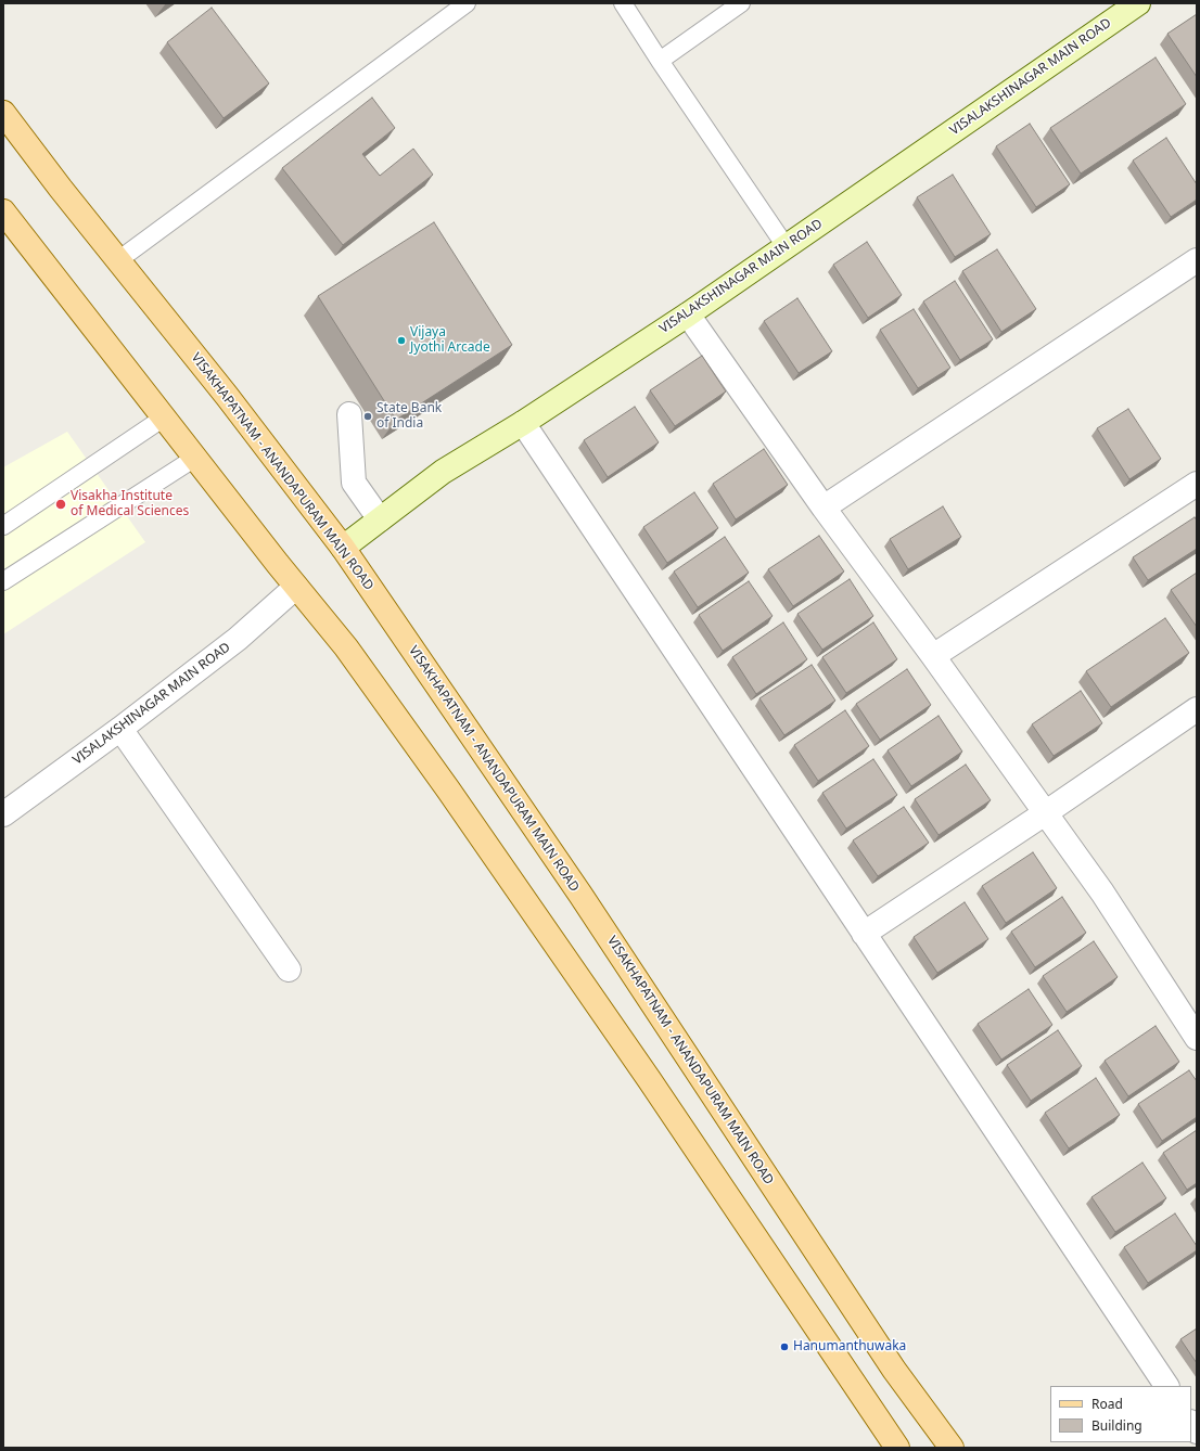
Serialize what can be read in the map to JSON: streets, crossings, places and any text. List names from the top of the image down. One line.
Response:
{"streets":{"main road":["VISAKHAPATNAM - ANANDAPURAM MAIN ROAD"],"street":["VISALAKSHINAGAR MAIN ROAD"]},"crossings":[["VISALAKSHINAGAR MAIN ROAD","VISAKHAPATNAM - ANANDAPURAM MAIN ROAD"]],"places":["Vijaya Jyothi Arcade","State Bank of India","Visakha Institute of Medical Sciences","Hanumanthuwaka"],"legend":["Road","Building"]}
